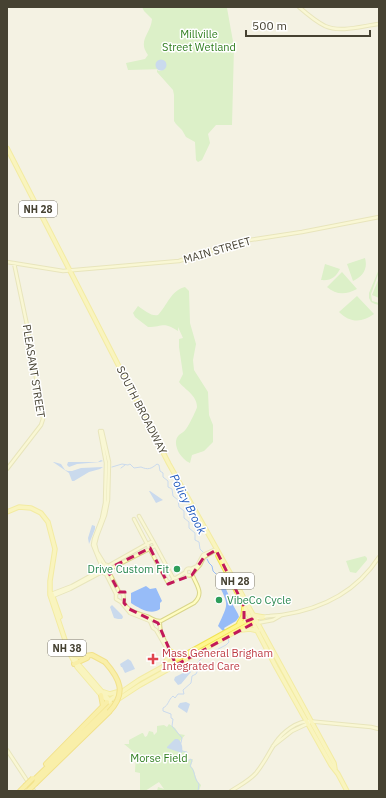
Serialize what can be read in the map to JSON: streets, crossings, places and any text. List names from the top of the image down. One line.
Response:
{"streets":{"main road":["NH 28","MAIN STREET","PLEASANT STREET","SOUTH BROADWAY","NH 38"]},"crossings":[["NH 28","MAIN STREET"],["NH 28","SOUTH BROADWAY"],["MAIN STREET","PLEASANT STREET"],["MAIN STREET","SOUTH BROADWAY"]],"water":["Policy Brook"],"parks":["Millville Street Wetland","Morse Field"],"places":{"other":["Drive Custom Fit","VibeCo Cycle"],"health":["Mass General Brigham Integrated Care"]},"scale_bar":"500 m"}
